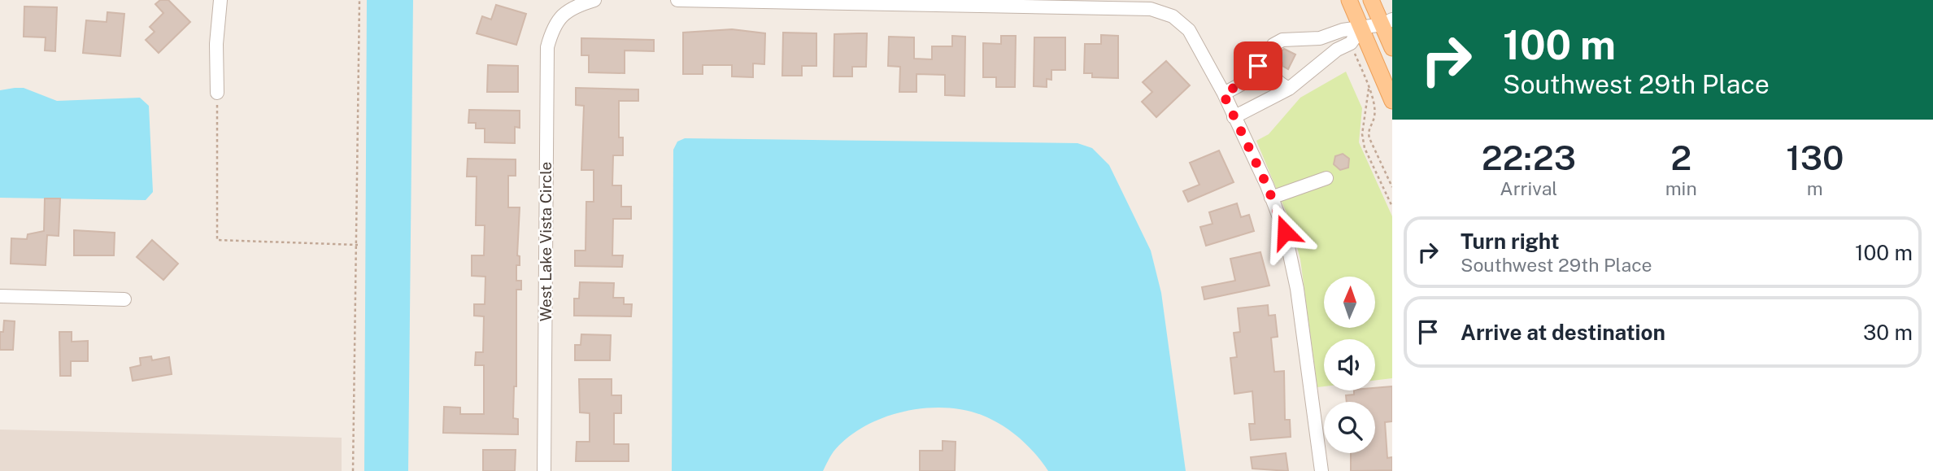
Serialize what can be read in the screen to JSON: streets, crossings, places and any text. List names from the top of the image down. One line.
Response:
{"streets":{"street":["West Lake Vista Circle"]},"north":"top","page":{"turn":["100 m","Southwest 29th Place"],"eta":["22:23","Arrival","2","min","130","m"],"list":[{"name":"Turn right","note":"Southwest 29th Place","value":"100 m"},{"name":"Arrive at destination","value":"30 m"}]}}
